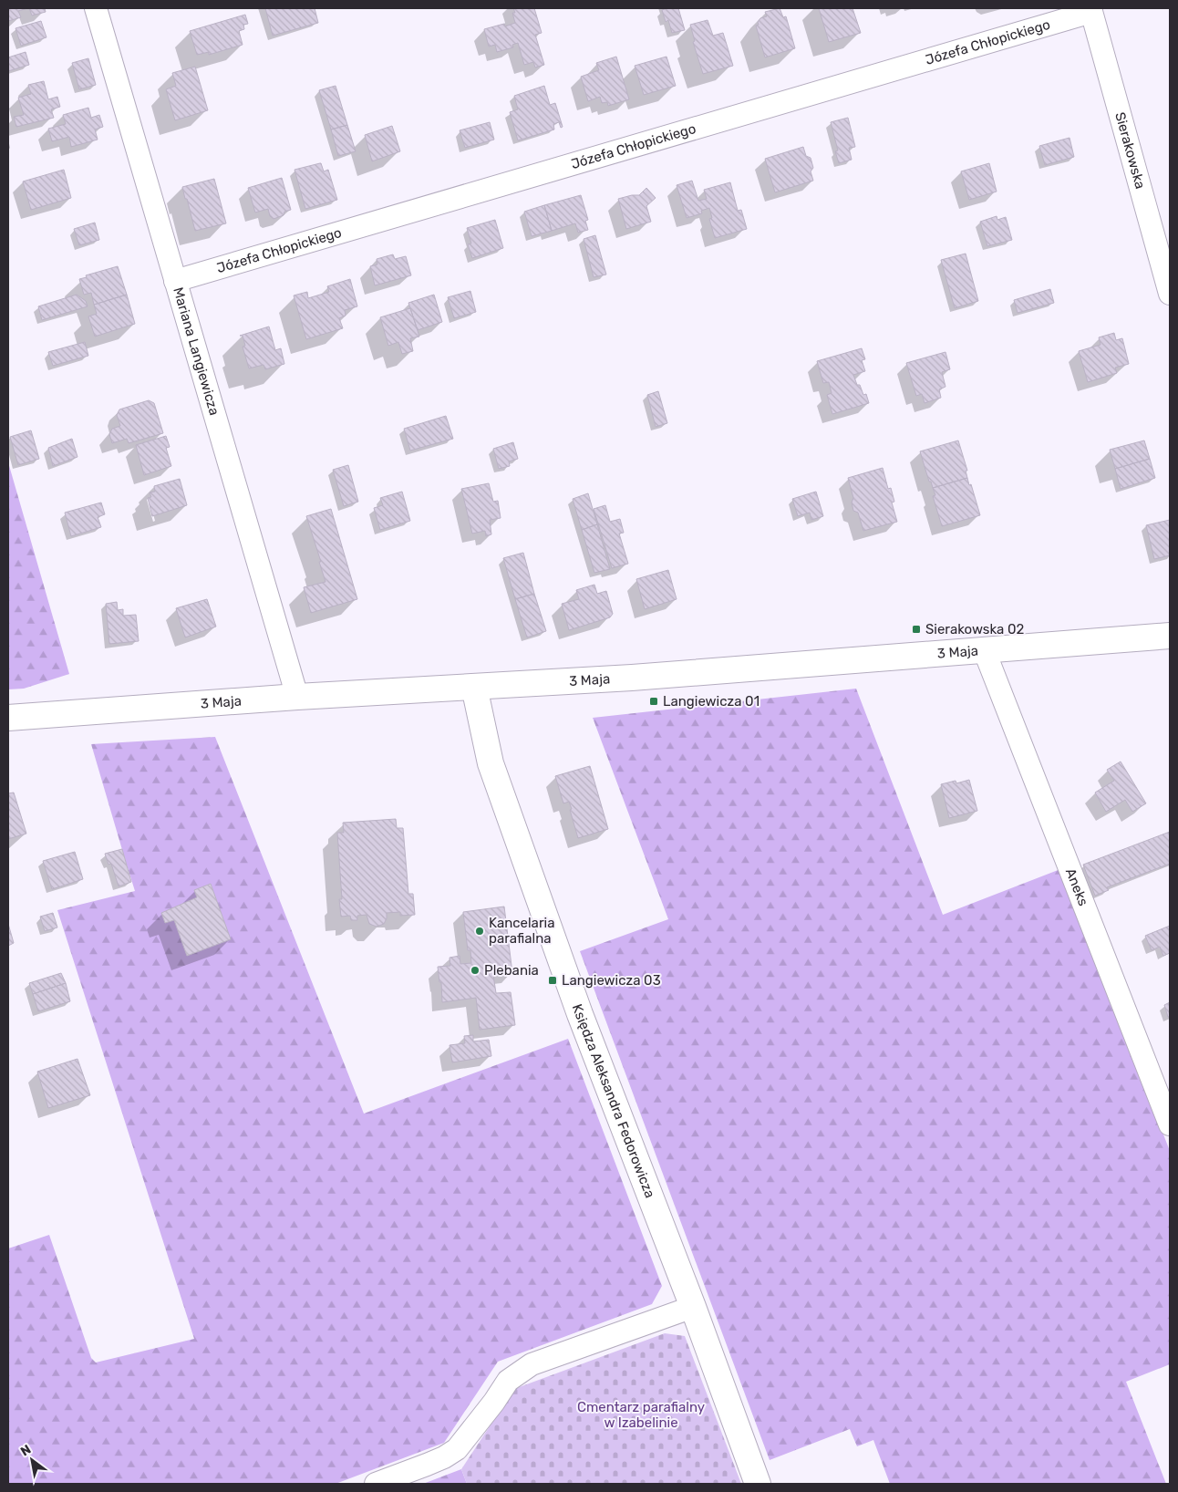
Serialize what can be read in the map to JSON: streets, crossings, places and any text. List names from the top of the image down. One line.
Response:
{"streets":{"street":["Józefa Chłopickiego","Sierakowska","Mariana Langiewicza","3 Maja","Aneks","Księdza Aleksandra Fedorowicza"]},"crossings":[["Józefa Chłopickiego","Sierakowska"],["Józefa Chłopickiego","Mariana Langiewicza"],["Mariana Langiewicza","3 Maja"],["3 Maja","Aneks"],["3 Maja","Księdza Aleksandra Fedorowicza"]],"parks":["Cmentarz parafialny w Izabelinie"],"places":{"transit":["Sierakowska 02","Langiewicza 01","Langiewicza 03"],"other":["Kancelaria parafialna","Plebania"]},"north":"top left"}
